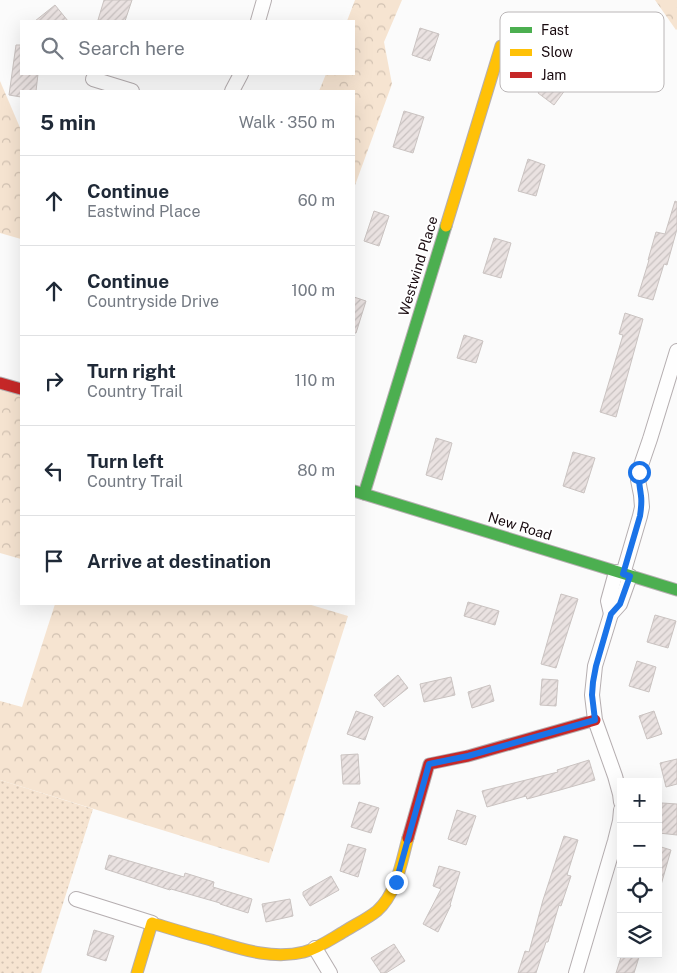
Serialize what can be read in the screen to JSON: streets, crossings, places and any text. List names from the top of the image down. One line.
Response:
{"streets":{"street":["Westwind Place","New Road"]},"crossings":[["Westwind Place","New Road"]],"legend":["Fast","Slow","Jam"],"page":{"search":"Search here","heading":["5 min","Walk · 350 m"],"list":[["Continue","Eastwind Place","60 m"],["Continue","Countryside Drive","100 m"],["Turn right","Country Trail","110 m"],["Turn left","Country Trail","80 m"],"Arrive at destination"],"map_buttons":["+","−"]}}
